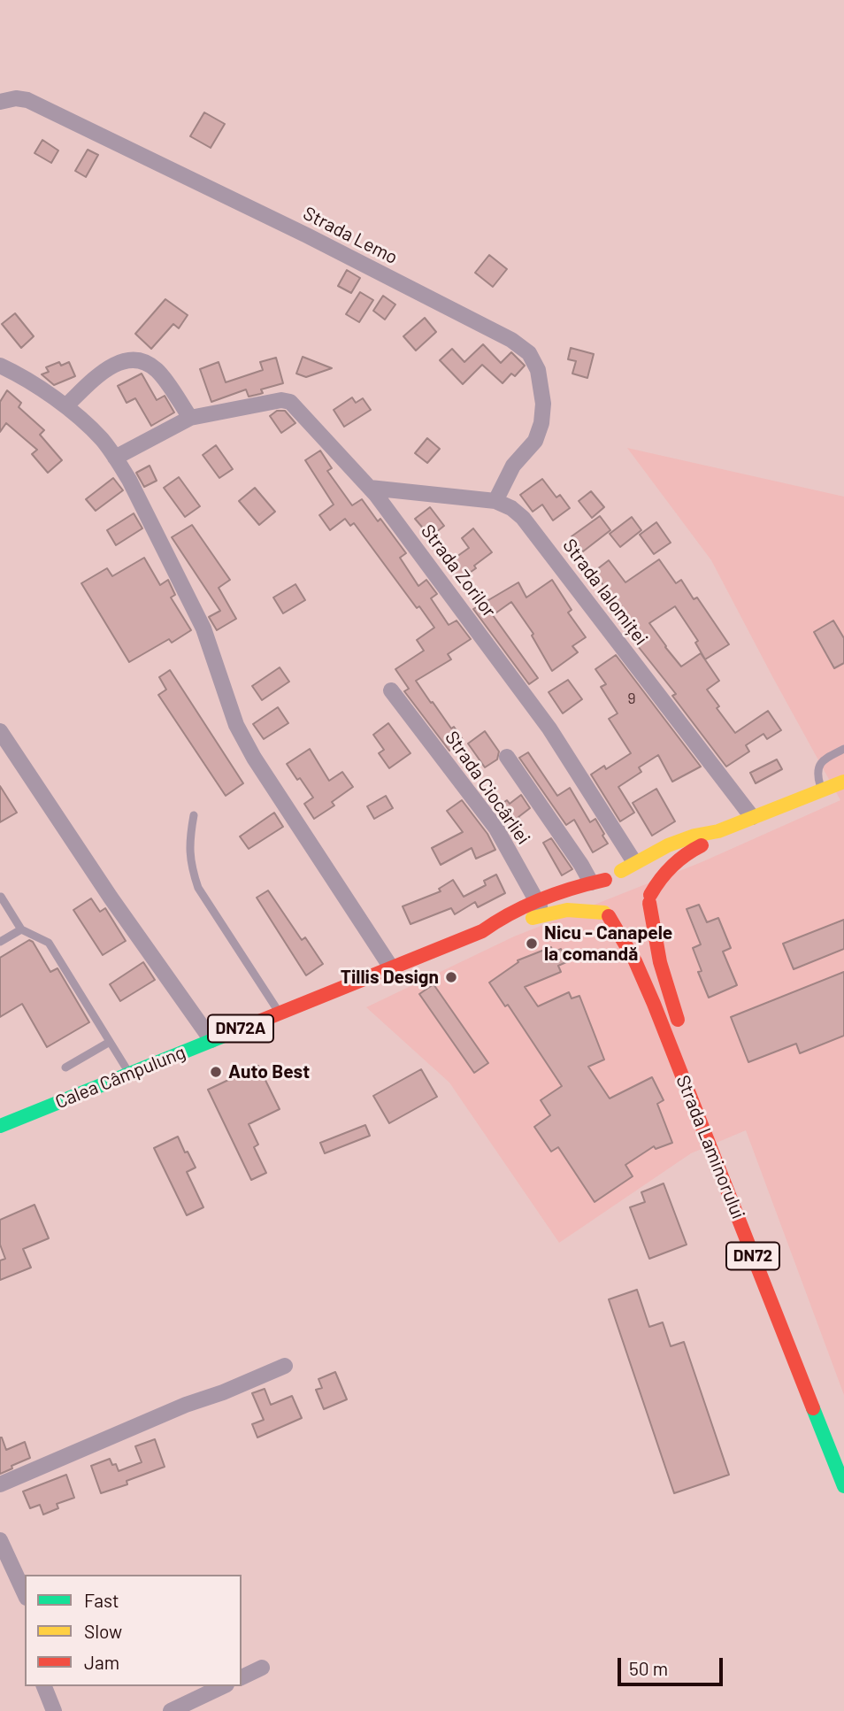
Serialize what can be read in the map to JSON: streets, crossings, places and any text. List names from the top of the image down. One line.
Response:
{"streets":{"main road":["DN72A","Calea Câmpulung","Strada Laminorului","DN72"],"street":["Strada Lemo","Strada Zorilor","Strada Ialomiței","Strada Ciocârliei"]},"crossings":[["Strada Lemo","Strada Ialomiței"],["Strada Zorilor","Strada Ialomiței"],["Strada Zorilor","Calea Câmpulung"],["Strada Ialomiței","Calea Câmpulung"],["Strada Ciocârliei","Calea Câmpulung"],["Calea Câmpulung","Strada Laminorului"]],"places":["Nicu - Canapele la comandă","Tillis Design","Auto Best"],"house_numbers":["9"],"legend":["Fast","Slow","Jam"],"scale_bar":"50 m"}
